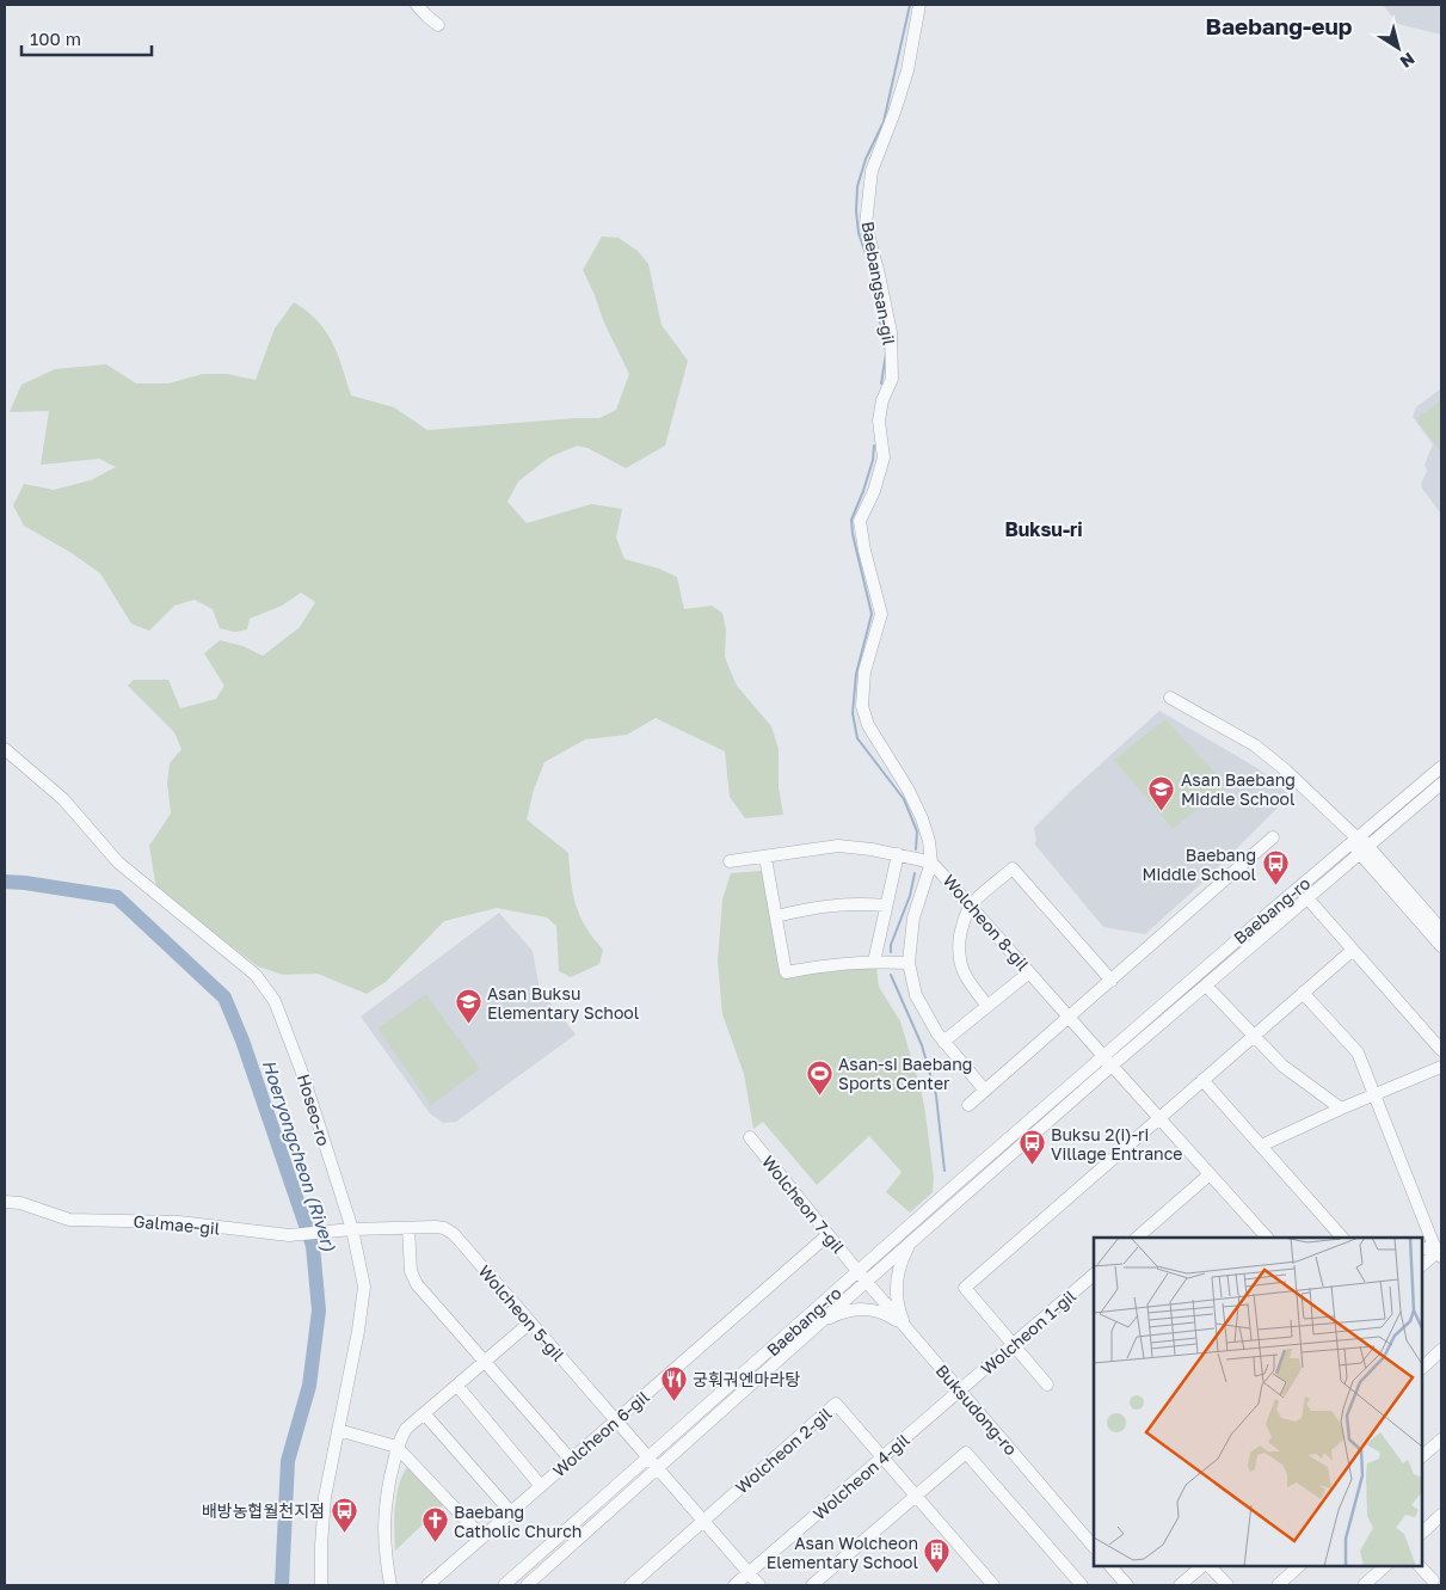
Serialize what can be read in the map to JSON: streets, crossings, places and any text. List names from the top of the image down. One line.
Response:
{"streets":{"street":["Baebangsan-gil","Baebang-ro","Wolcheon 8-gil","Hoseo-ro","Wolcheon 7-gil","Galmae-gil","Wolcheon 5-gil","Wolcheon 1-gil","Buksudong-ro","Wolcheon 6-gil","Wolcheon 2-gil","Wolcheon 4-gil"]},"crossings":[["Baebangsan-gil","Wolcheon 8-gil"],["Baebang-ro","Wolcheon 8-gil"],["Baebang-ro","Wolcheon 7-gil"],["Baebang-ro","Wolcheon 5-gil"],["Baebang-ro","Buksudong-ro"],["Hoseo-ro","Galmae-gil"],["Hoseo-ro","Wolcheon 5-gil"],["Wolcheon 7-gil","Buksudong-ro"],["Wolcheon 7-gil","Wolcheon 6-gil"],["Galmae-gil","Wolcheon 5-gil"],["Wolcheon 5-gil","Wolcheon 6-gil"],["Wolcheon 5-gil","Wolcheon 2-gil"],["Wolcheon 5-gil","Wolcheon 4-gil"],["Wolcheon 1-gil","Buksudong-ro"],["Wolcheon 1-gil","Wolcheon 4-gil"],["Buksudong-ro","Wolcheon 4-gil"],["Wolcheon 2-gil","Wolcheon 4-gil"]],"districts":["Baebang-eup","Buksu-ri"],"water":["Hoeryongcheon (River)"],"places":{"school or university":["Asan Baebang Middle School","Asan Buksu Elementary School"],"bus stop":["Baebang Middle School","Buksu 2(i)-ri Village Entrance","배방농협월천지점"],"sports":["Asan-si Baebang Sports Center"],"restaurant":["궁훠궈엔마라탕"],"church":["Baebang Catholic Church"],"building":["Asan Wolcheon Elementary School"]},"scale_bar":"100 m","north":"bottom right"}
